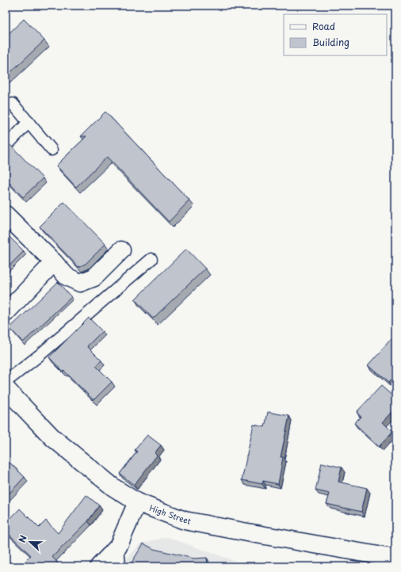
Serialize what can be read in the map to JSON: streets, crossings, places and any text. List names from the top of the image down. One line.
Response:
{"streets":{"street":["High Street"]},"legend":["Road","Building"],"north":"left"}
